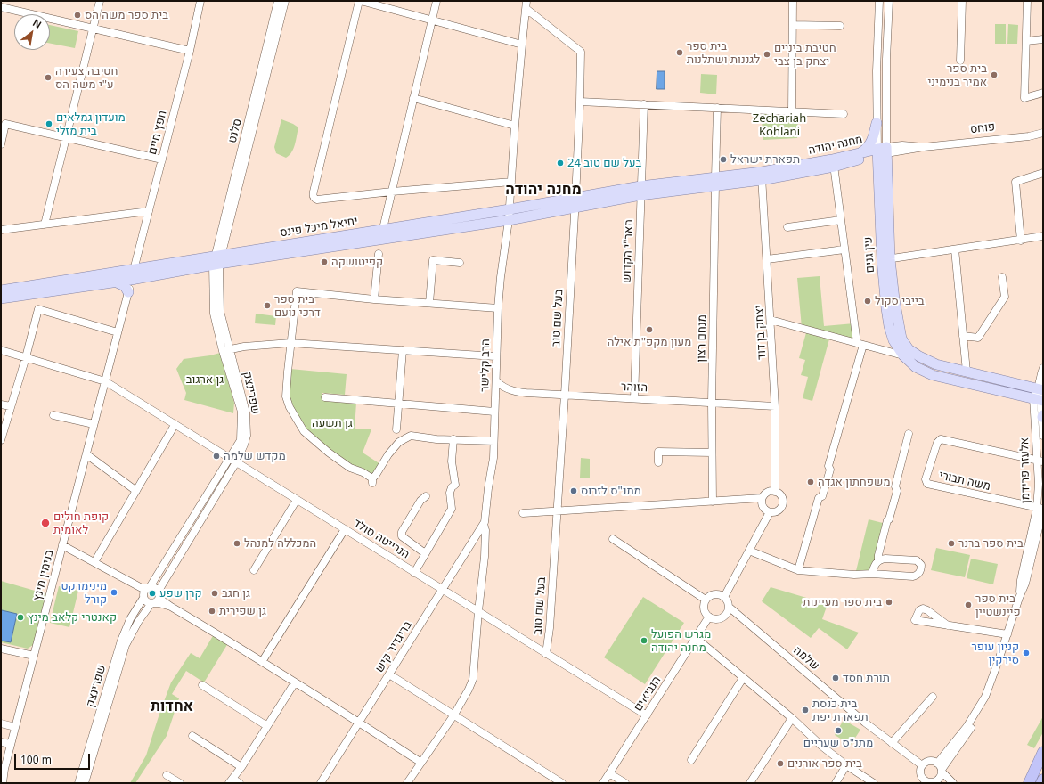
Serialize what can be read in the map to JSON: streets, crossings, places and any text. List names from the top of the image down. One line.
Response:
{"streets":{"main road":["מחנה יהודה","יחיאל מיכל פינס","עין גנים"],"street":["פוחס","סלנט","חפץ חיים","האר\"י הקדוש","בעל שם טוב","יצחק בן דוד","מנחם רצון","הרב קלישר","הזוהר","שפרינצק","אלעזר פרידמן","משה תבורי","הנרייטה סולד","בנימין מינץ","בריגדיר קיש","שלמה","הנביאים"]},"crossings":[["פוחס","מחנה יהודה"],["פוחס","עין גנים"],["סלנט","יחיאל מיכל פינס"],["סלנט","שפרינצק"],["חפץ חיים","יחיאל מיכל פינס"],["חפץ חיים","בנימין מינץ"],["מחנה יהודה","יחיאל מיכל פינס"],["מחנה יהודה","האר\"י הקדוש"],["מחנה יהודה","עין גנים"],["מחנה יהודה","יצחק בן דוד"],["מחנה יהודה","מנחם רצון"],["יחיאל מיכל פינס","האר\"י הקדוש"],["יחיאל מיכל פינס","בעל שם טוב"],["יחיאל מיכל פינס","הרב קלישר"],["יחיאל מיכל פינס","שפרינצק"],["יחיאל מיכל פינס","בנימין מינץ"],["האר\"י הקדוש","הזוהר"],["עין גנים","אלעזר פרידמן"],["בעל שם טוב","הרב קלישר"],["בעל שם טוב","הזוהר"],["בעל שם טוב","הנרייטה סולד"],["יצחק בן דוד","הזוהר"],["מנחם רצון","הזוהר"],["הרב קלישר","הזוהר"],["הרב קלישר","הנרייטה סולד"],["הרב קלישר","בריגדיר קיש"],["שפרינצק","הנרייטה סולד"],["אלעזר פרידמן","משה תבורי"],["אלעזר פרידמן","שלמה"],["הנרייטה סולד","בנימין מינץ"],["הנרייטה סולד","בריגדיר קיש"],["הנרייטה סולד","הנביאים"],["שלמה","הנביאים"]],"districts":["מחנה יהודה","אחדות"],"parks":["Zechariah Kohlani","גן ארגוב","גן תשעה"],"places":["בית ספר משה הס","בית ספר לגננות ושתלנות","חטיבת ביניים יצחק בן צבי","בית ספר אמיר בנימיני","חטיבה צעירה ע\"י משה הס","מועדון גמלאים בית מזלי","תפארת ישראל","בעל שם טוב 24","קפיטושקה","בייבי סקול","בית ספר דרכי נועם","מעון מקפ\"ת אילה","מקדש שלמה","משפחתון אגדה","מתנ\"ס לזרוס","קופת חולים לאומית","המכללה למנהל","בית ספר ברנר","מינימרקט קורל","קרן שפע","גן חגב","בית ספר מעיינות","בית ספר פיינשטיין","גן שפירית","קאנטרי קלאב מינץ","מגרש הפועל מחנה יהודה","קניון עופר סירקין","תורת חסד","בית כנסת תפארת יפת","מתנ\"ס שעריים","בית ספר אורנים"],"scale_bar":"100 m","north":"top right"}
